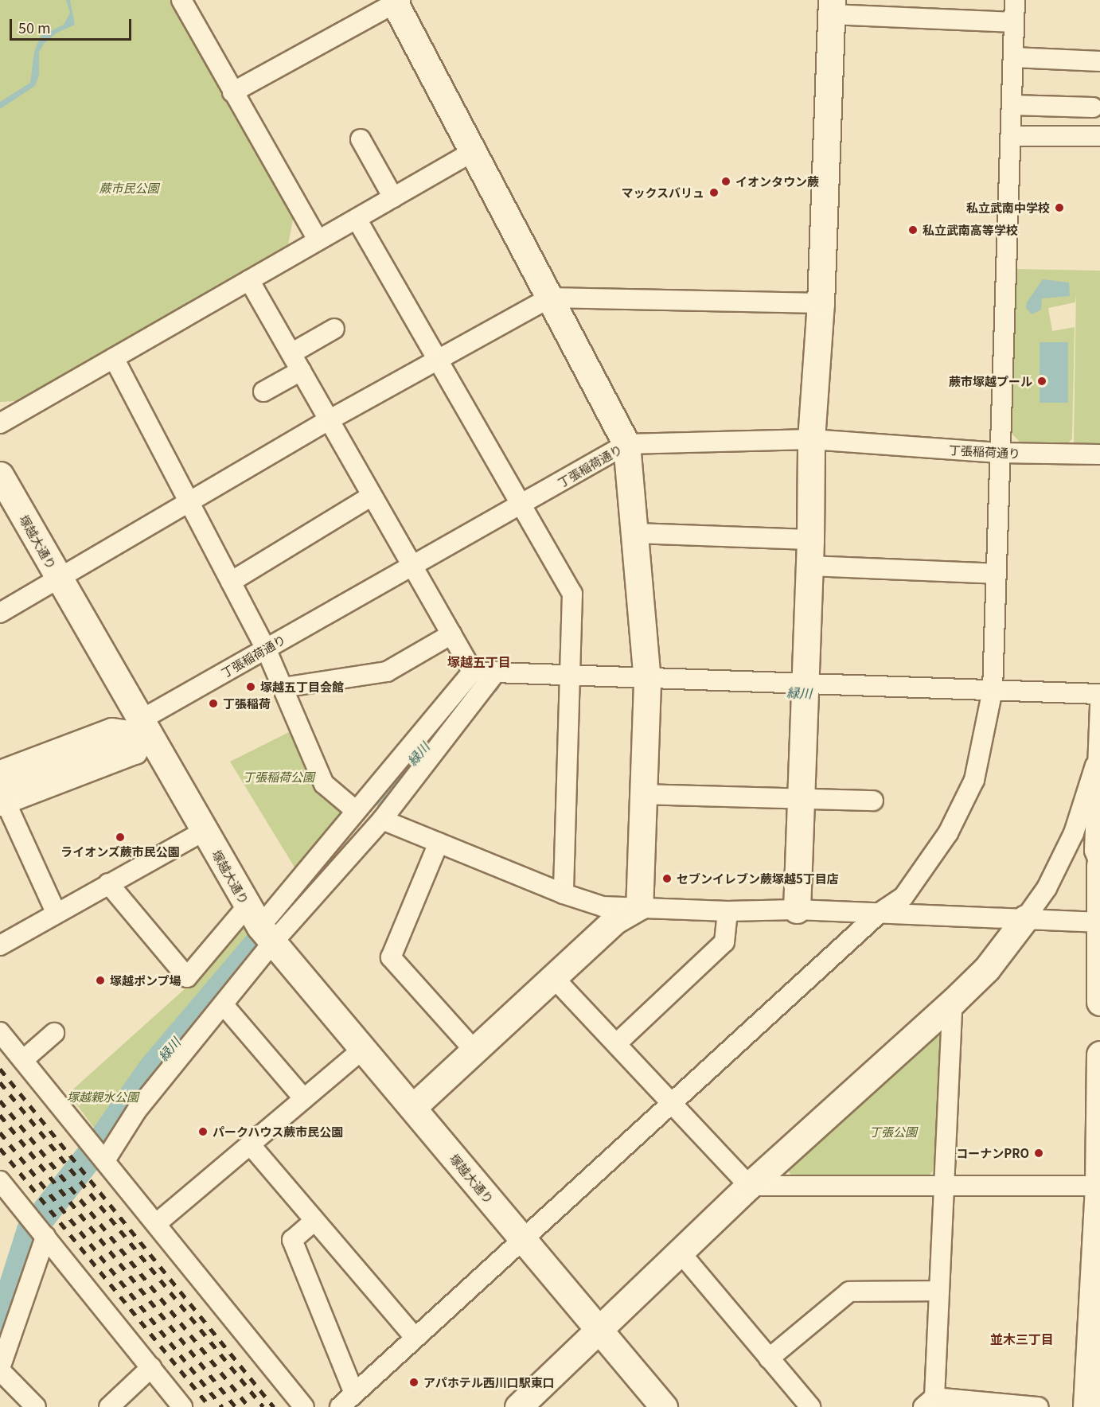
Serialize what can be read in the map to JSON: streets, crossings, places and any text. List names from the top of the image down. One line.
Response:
{"streets":{"street":["丁張稲荷通り","塚越大通り"]},"crossings":[["丁張稲荷通り","塚越大通り"]],"districts":["塚越五丁目","並木三丁目"],"water":["緑川"],"parks":["蕨市民公園","丁張稲荷公園","塚越親水公園","丁張公園"],"places":["イオンタウン蕨","マックスバリュ","私立武南中学校","私立武南高等学校","蕨市塚越プール","塚越五丁目会館","丁張稲荷","ライオンズ蕨市民公園","セブンイレブン蕨塚越5丁目店","塚越ポンプ場","パークハウス蕨市民公園","コーナンPRO","アパホテル西川口駅東口"],"scale_bar":"50 m"}
